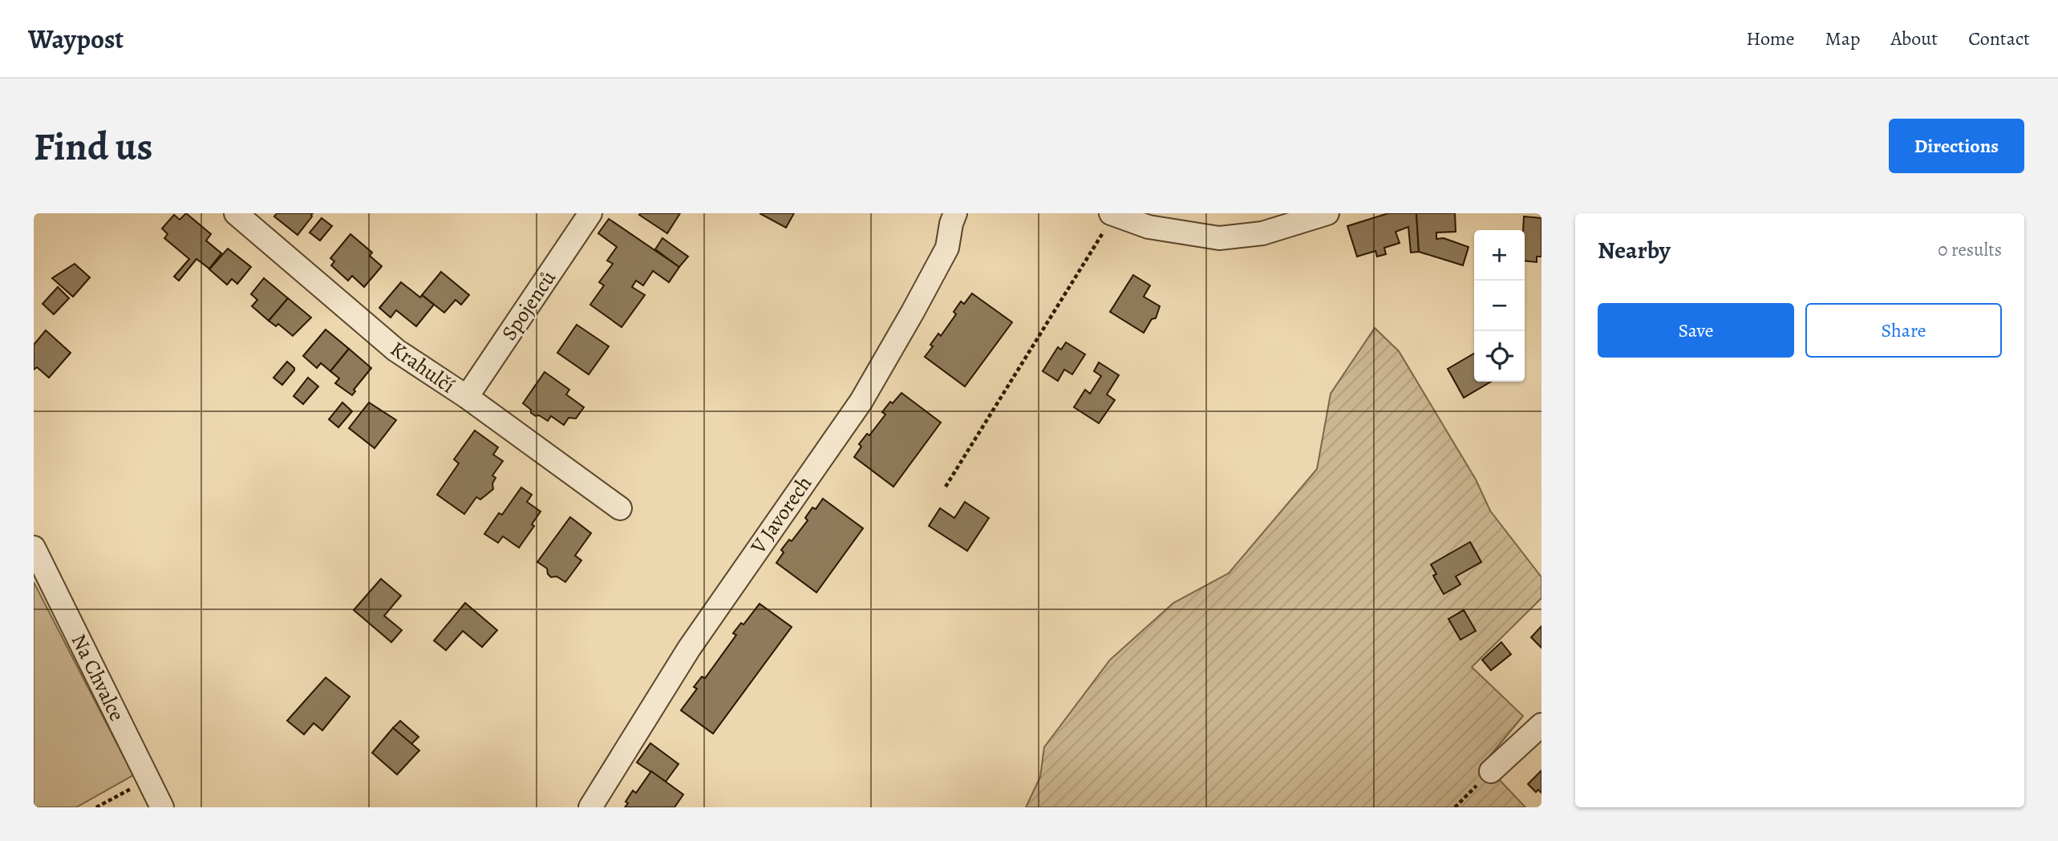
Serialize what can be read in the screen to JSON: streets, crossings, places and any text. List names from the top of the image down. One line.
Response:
{"streets":{"street":["Spojenců","Krahulčí","V Javorech","Na Chvalce"]},"crossings":[["Spojenců","Krahulčí"]],"page":{"header":"Waypost","nav":["Home","Map","About","Contact"],"buttons":["Directions",["Save","Share"]],"title":"Find us","heading":["Nearby","0 results"],"map_buttons":["+","−"]}}
